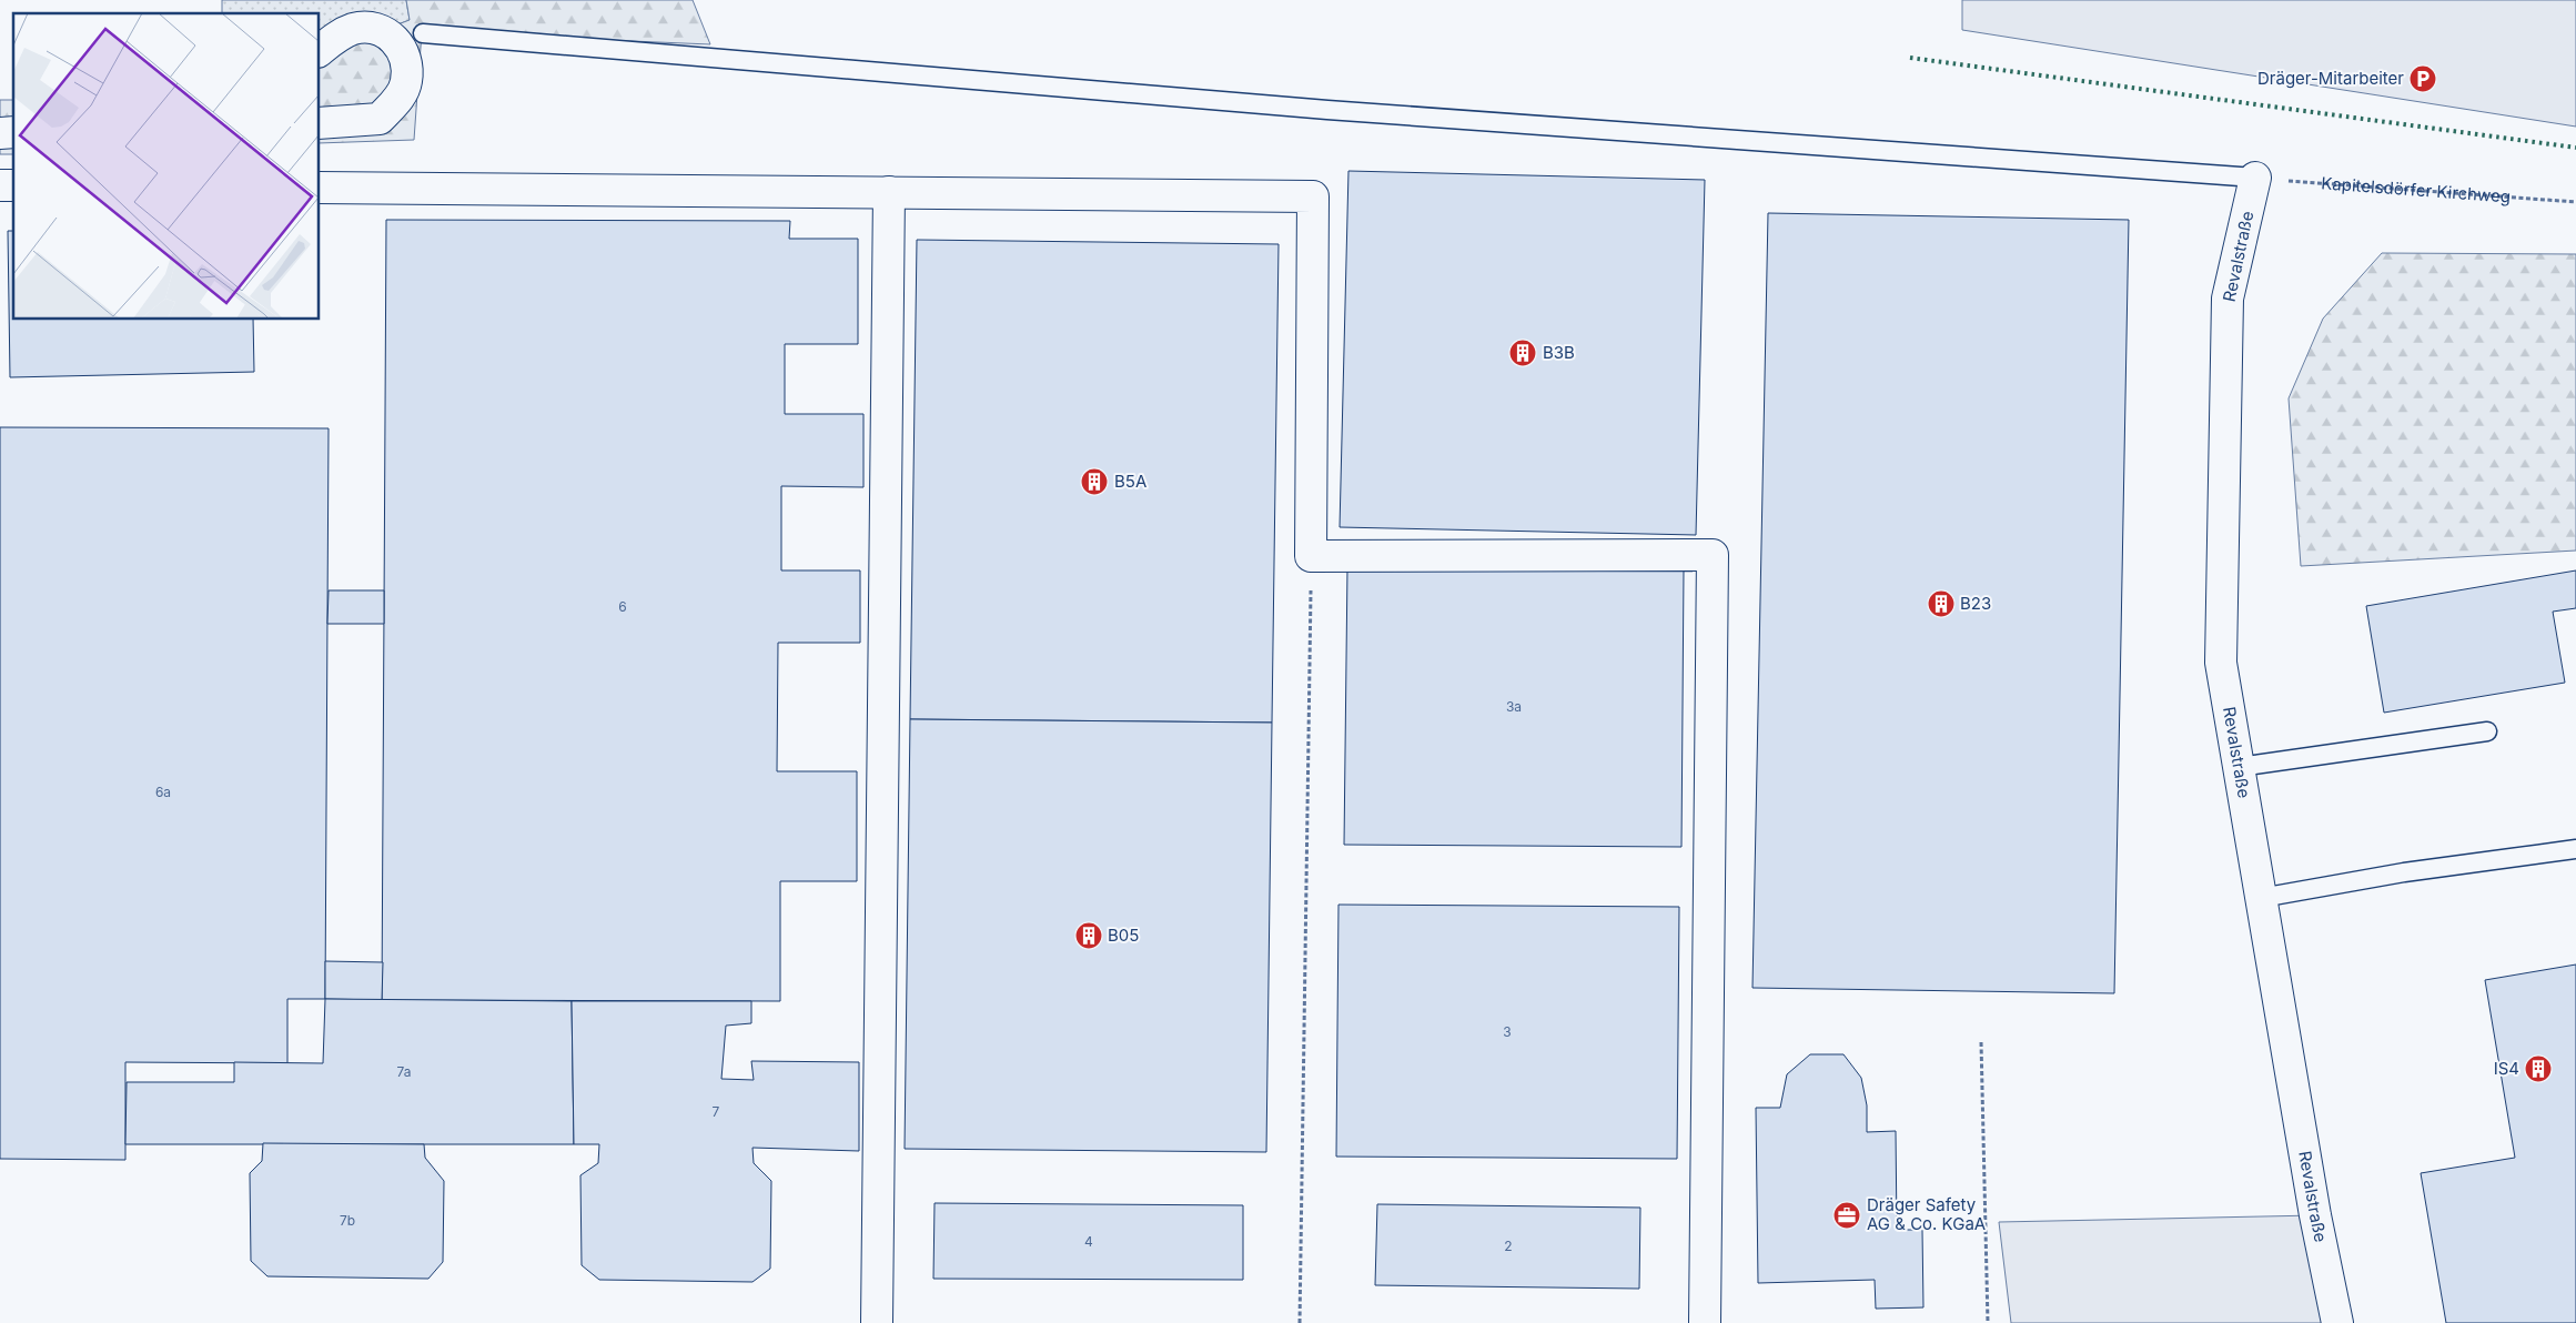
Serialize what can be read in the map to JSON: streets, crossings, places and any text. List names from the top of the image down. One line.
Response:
{"streets":{"street":["Revalstraße"],"path":["Kapitelsdörfer Kirchweg"]},"crossings":[["Kapitelsdörfer Kirchweg","Revalstraße"]],"places":{"parking":["Dräger-Mitarbeiter"],"building":["B3B","B5A","B23","B05","IS4"],"office":["Dräger Safety AG & Co. KGaA"]},"house_numbers":["6","3a","6a","3","7a","7","7b","4","2"]}
